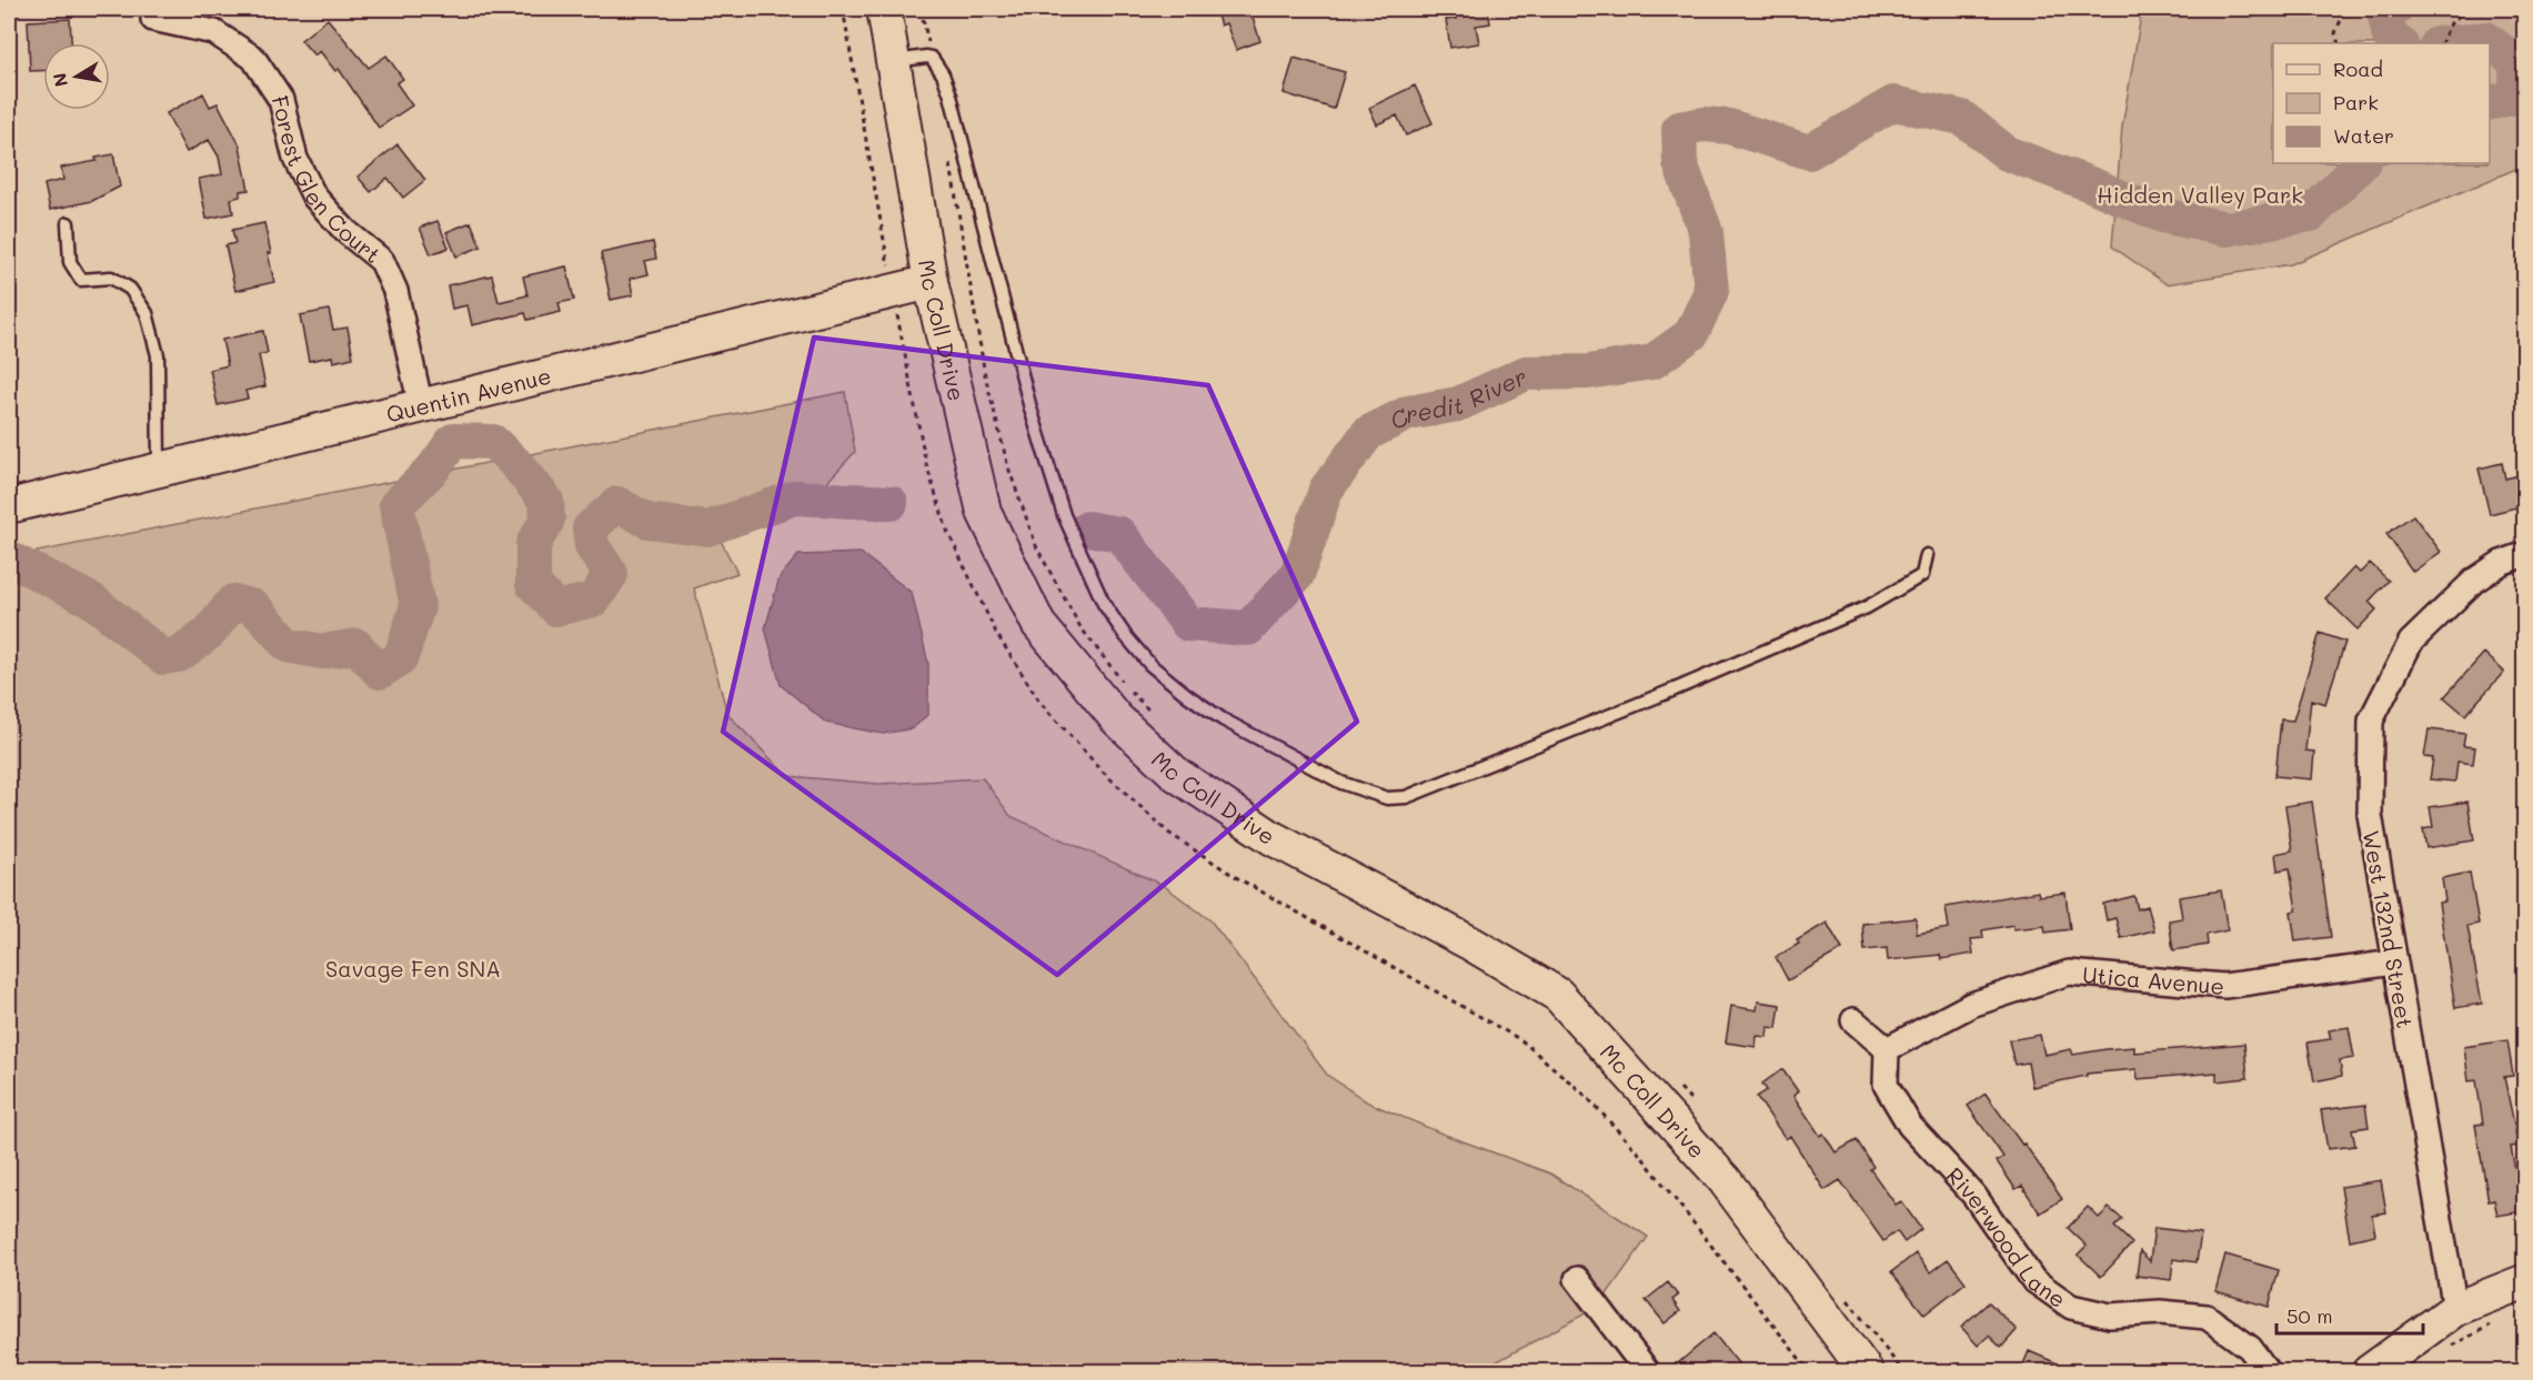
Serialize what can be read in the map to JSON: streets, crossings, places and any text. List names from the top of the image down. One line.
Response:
{"streets":{"main road":["Mc Coll Drive","Quentin Avenue"],"street":["Forest Glen Court","West 132nd Street","Utica Avenue","Riverwood Lane"]},"crossings":[["Forest Glen Court","Quentin Avenue"],["Mc Coll Drive","Quentin Avenue"],["West 132nd Street","Utica Avenue"],["Utica Avenue","Riverwood Lane"]],"water":["Credit River"],"parks":["Hidden Valley Park","Savage Fen SNA"],"legend":["Road","Park","Water"],"scale_bar":"50 m","north":"left"}
